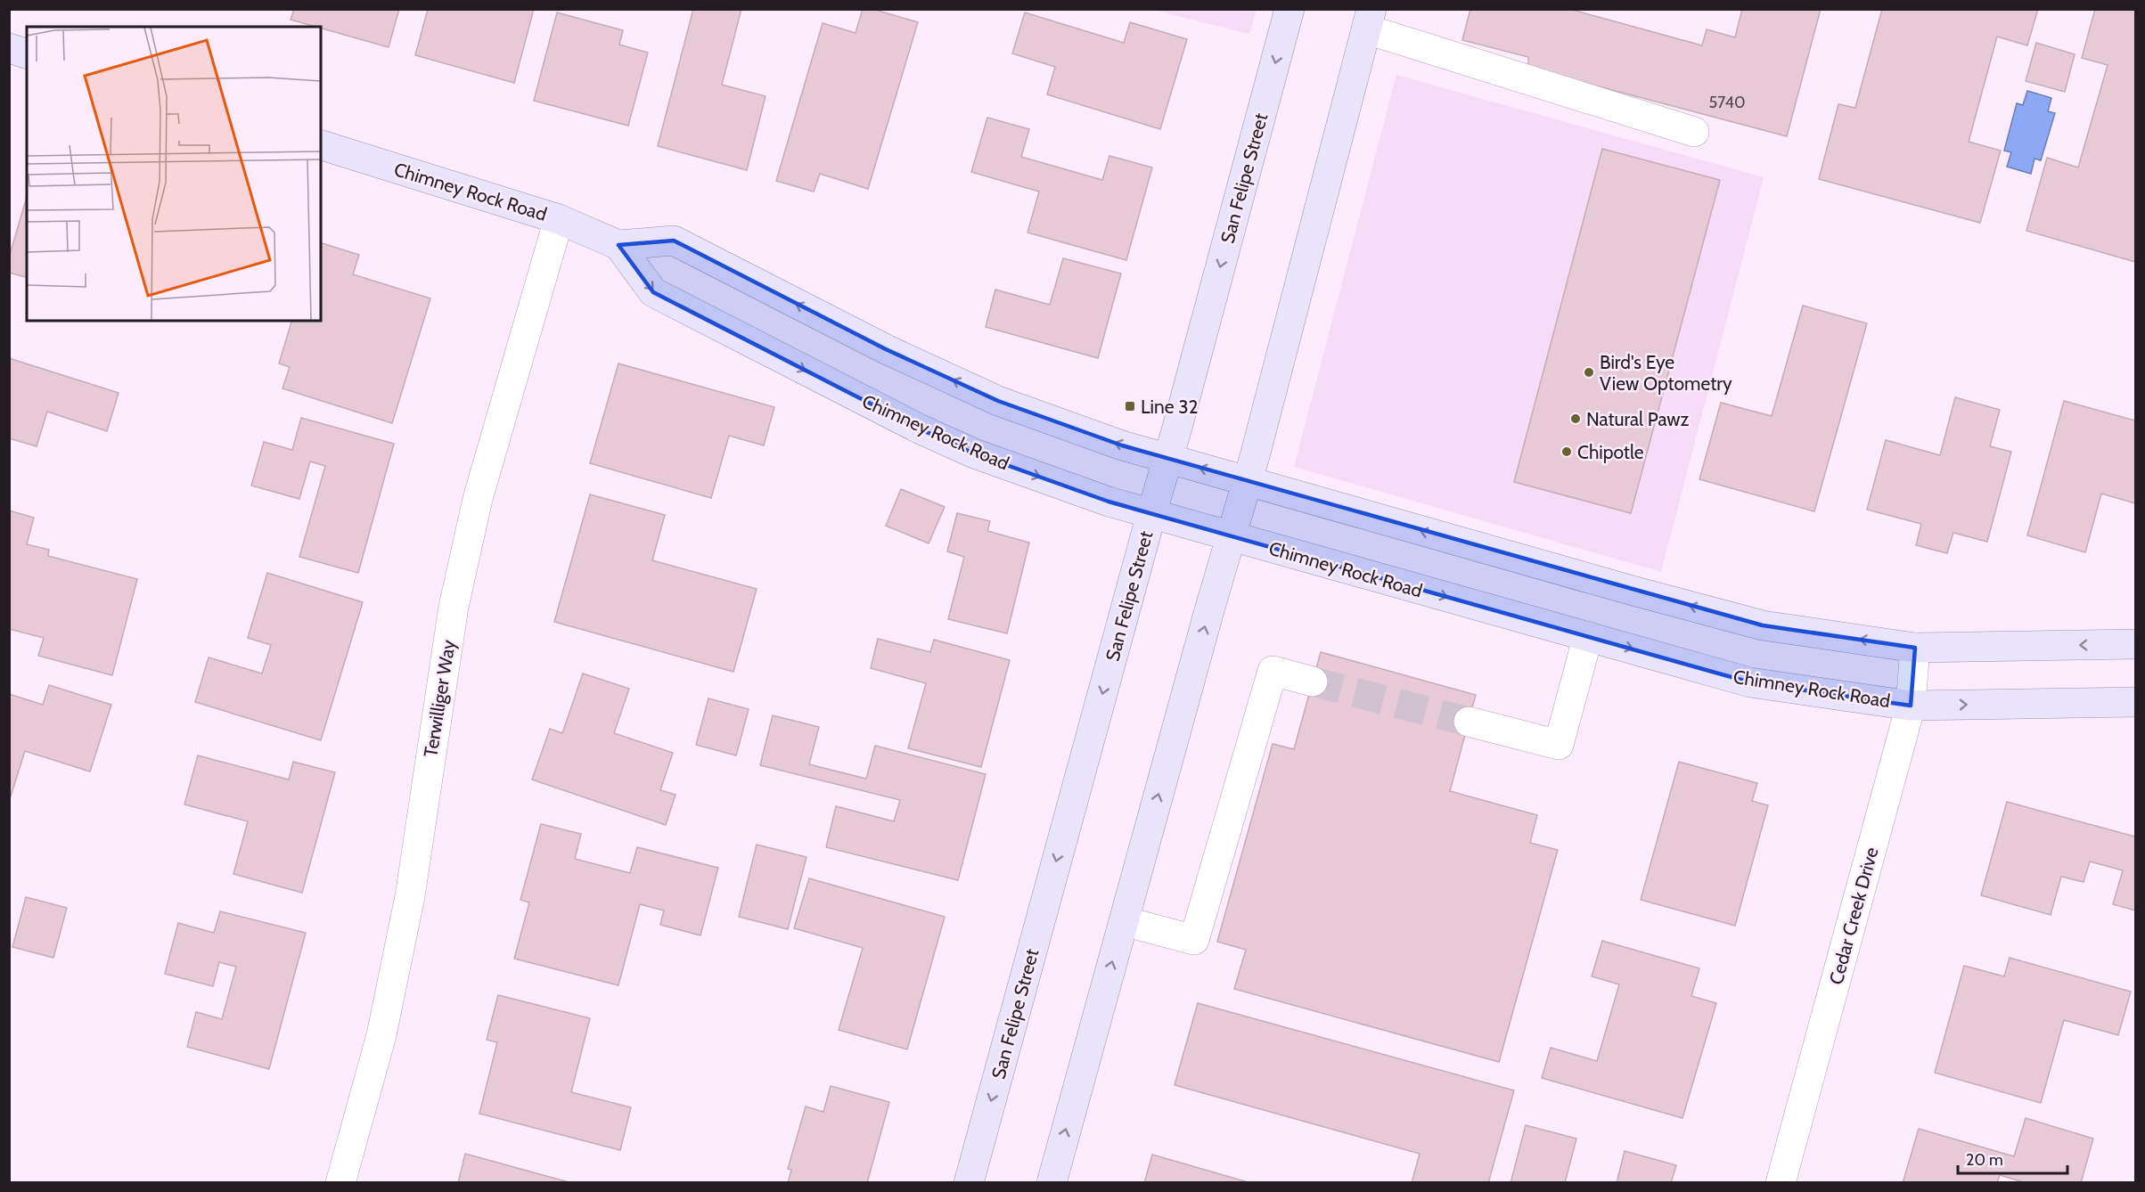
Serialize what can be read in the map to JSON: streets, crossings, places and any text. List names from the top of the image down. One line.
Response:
{"streets":{"main road":["San Felipe Street","Chimney Rock Road"],"street":["Terwilliger Way","Cedar Creek Drive"]},"crossings":[["San Felipe Street","Chimney Rock Road"],["Chimney Rock Road","Terwilliger Way"],["Chimney Rock Road","Cedar Creek Drive"]],"places":{"other":["Bird's Eye View Optometry","Natural Pawz","Chipotle"],"transit":["Line 32"]},"house_numbers":["5740"],"scale_bar":"20 m"}
